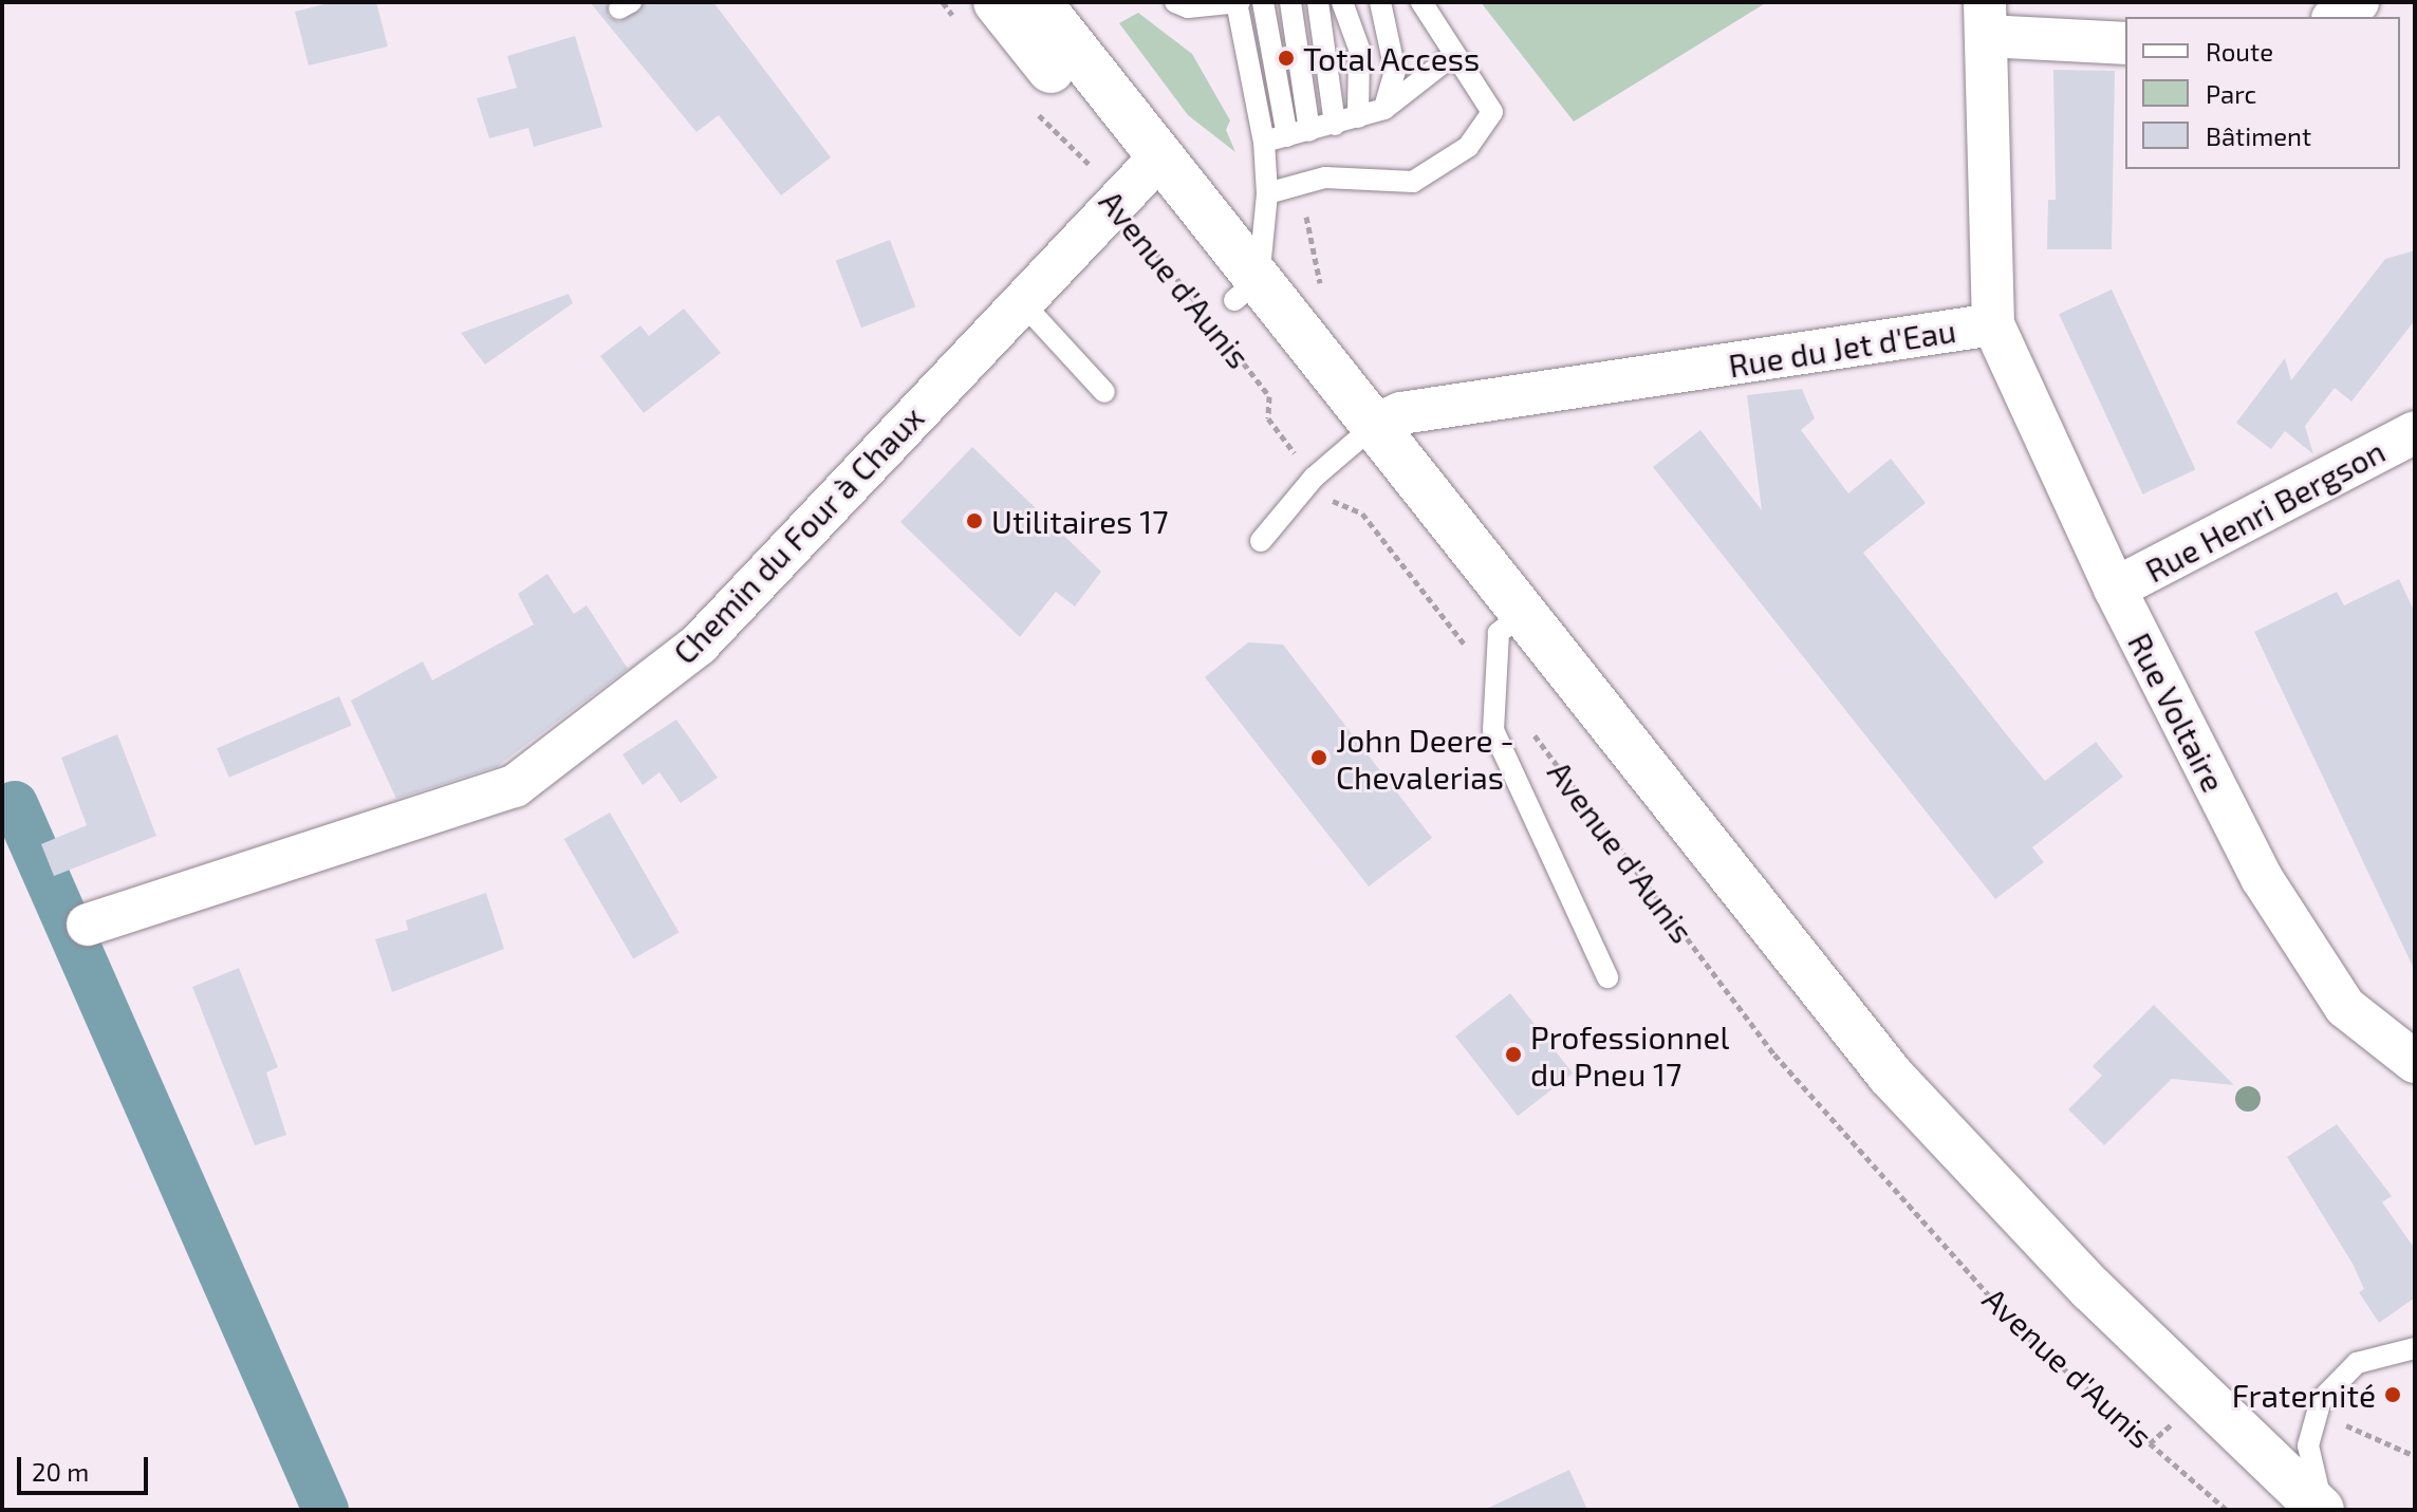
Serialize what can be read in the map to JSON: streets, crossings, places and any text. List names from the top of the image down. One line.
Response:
{"streets":{"main road":["Avenue d'Aunis"],"street":["Rue du Jet d'Eau","Rue Henri Bergson","Chemin du Four à Chaux","Rue Voltaire"]},"crossings":[["Avenue d'Aunis","Rue du Jet d'Eau"],["Avenue d'Aunis","Chemin du Four à Chaux"],["Rue du Jet d'Eau","Rue Voltaire"],["Rue Henri Bergson","Rue Voltaire"]],"places":["Total Access","Utilitaires 17","John Deere - Chevalerias","Professionnel du Pneu 17","Fraternité"],"legend":["Route","Parc","Bâtiment"],"scale_bar":"20 m"}
